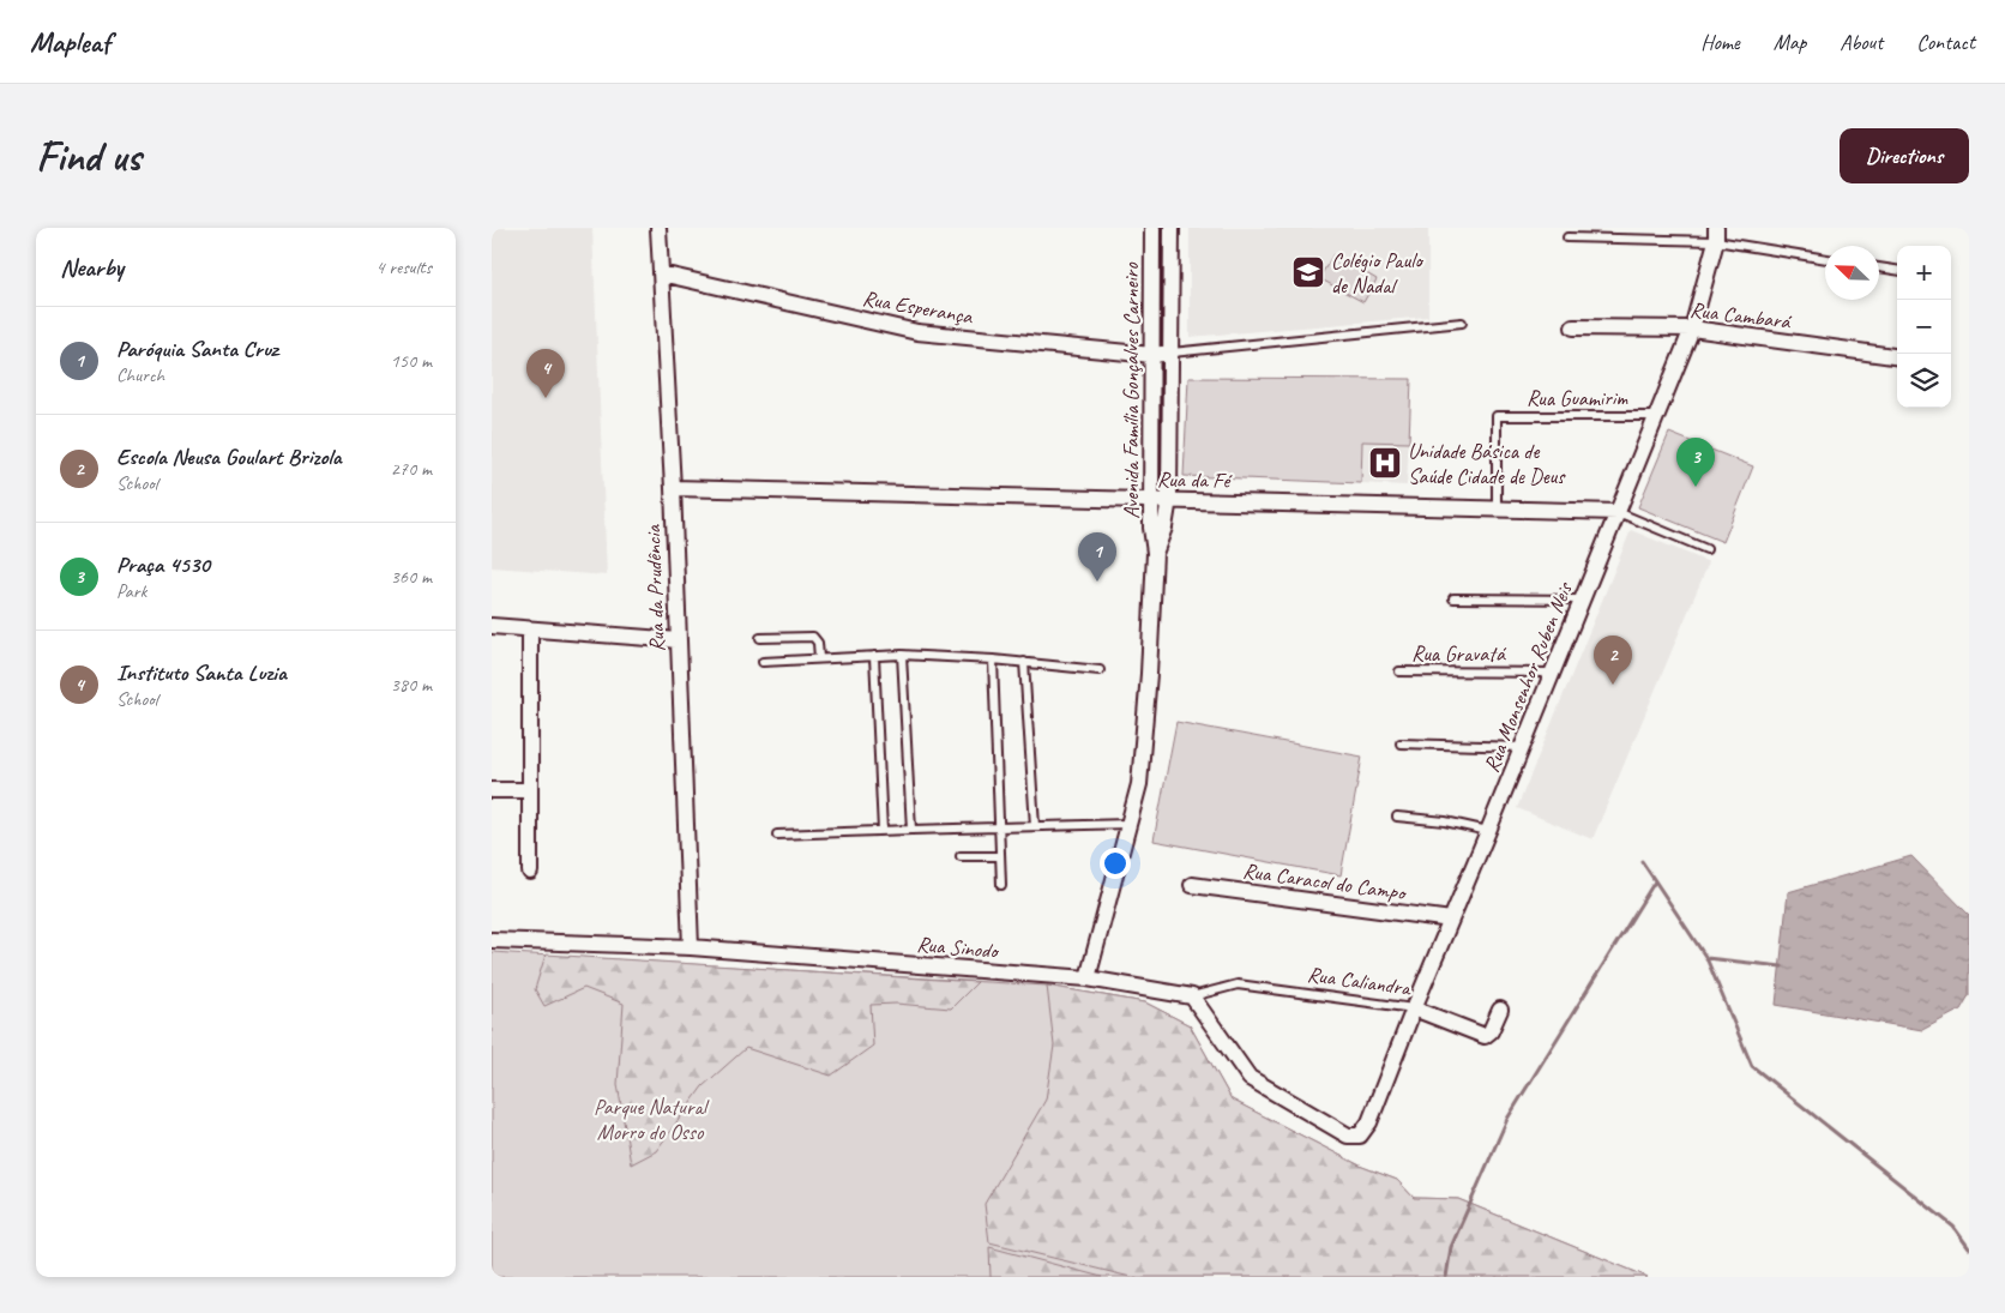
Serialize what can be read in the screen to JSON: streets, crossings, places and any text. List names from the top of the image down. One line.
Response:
{"streets":{"street":["Rua Esperança","Rua Cambará","Avenida Família Gonçalves Carneiro","Rua da Fé","Rua da Prudência","Rua Monsenhor Ruben Neis","Rua Caracol do Campo","Rua Sinodo","Rua Caliandra"],"lane":["Rua Guamirim","Rua Gravatá"]},"crossings":[["Rua Esperança","Avenida Família Gonçalves Carneiro"],["Rua Esperança","Rua da Prudência"],["Rua Cambará","Rua Monsenhor Ruben Neis"],["Avenida Família Gonçalves Carneiro","Rua da Fé"],["Avenida Família Gonçalves Carneiro","Rua Sinodo"],["Rua Guamirim","Rua da Fé"],["Rua Guamirim","Rua Monsenhor Ruben Neis"],["Rua da Fé","Rua da Prudência"],["Rua da Fé","Rua Monsenhor Ruben Neis"],["Rua da Prudência","Rua Sinodo"],["Rua Gravatá","Rua Monsenhor Ruben Neis"],["Rua Monsenhor Ruben Neis","Rua Caracol do Campo"],["Rua Monsenhor Ruben Neis","Rua Sinodo"],["Rua Monsenhor Ruben Neis","Rua Caliandra"],["Rua Sinodo","Rua Caliandra"]],"parks":["Parque Natural Morro do Osso"],"places":{"school or university":["Colégio Paulo de Nadal"],"hospital":["Unidade Básica de Saúde Cidade de Deus"]},"north":"top left","page":{"header":"Mapleaf","nav":["Home","Map","About","Contact"],"buttons":"Directions","title":"Find us","heading":["Nearby","4 results"],"map_buttons":["+","−"],"list":[{"mark":"1","name":"Paróquia Santa Cruz","note":"Church","value":"150 m"},{"mark":"2","name":"Escola Neusa Goulart Brizola","note":"School","value":"270 m"},{"mark":"3","name":"Praça 4530","note":"Park","value":"360 m"},{"mark":"4","name":"Instituto Santa Luzia","note":"School","value":"380 m"}],"pins":["4","3","1","2"]}}
